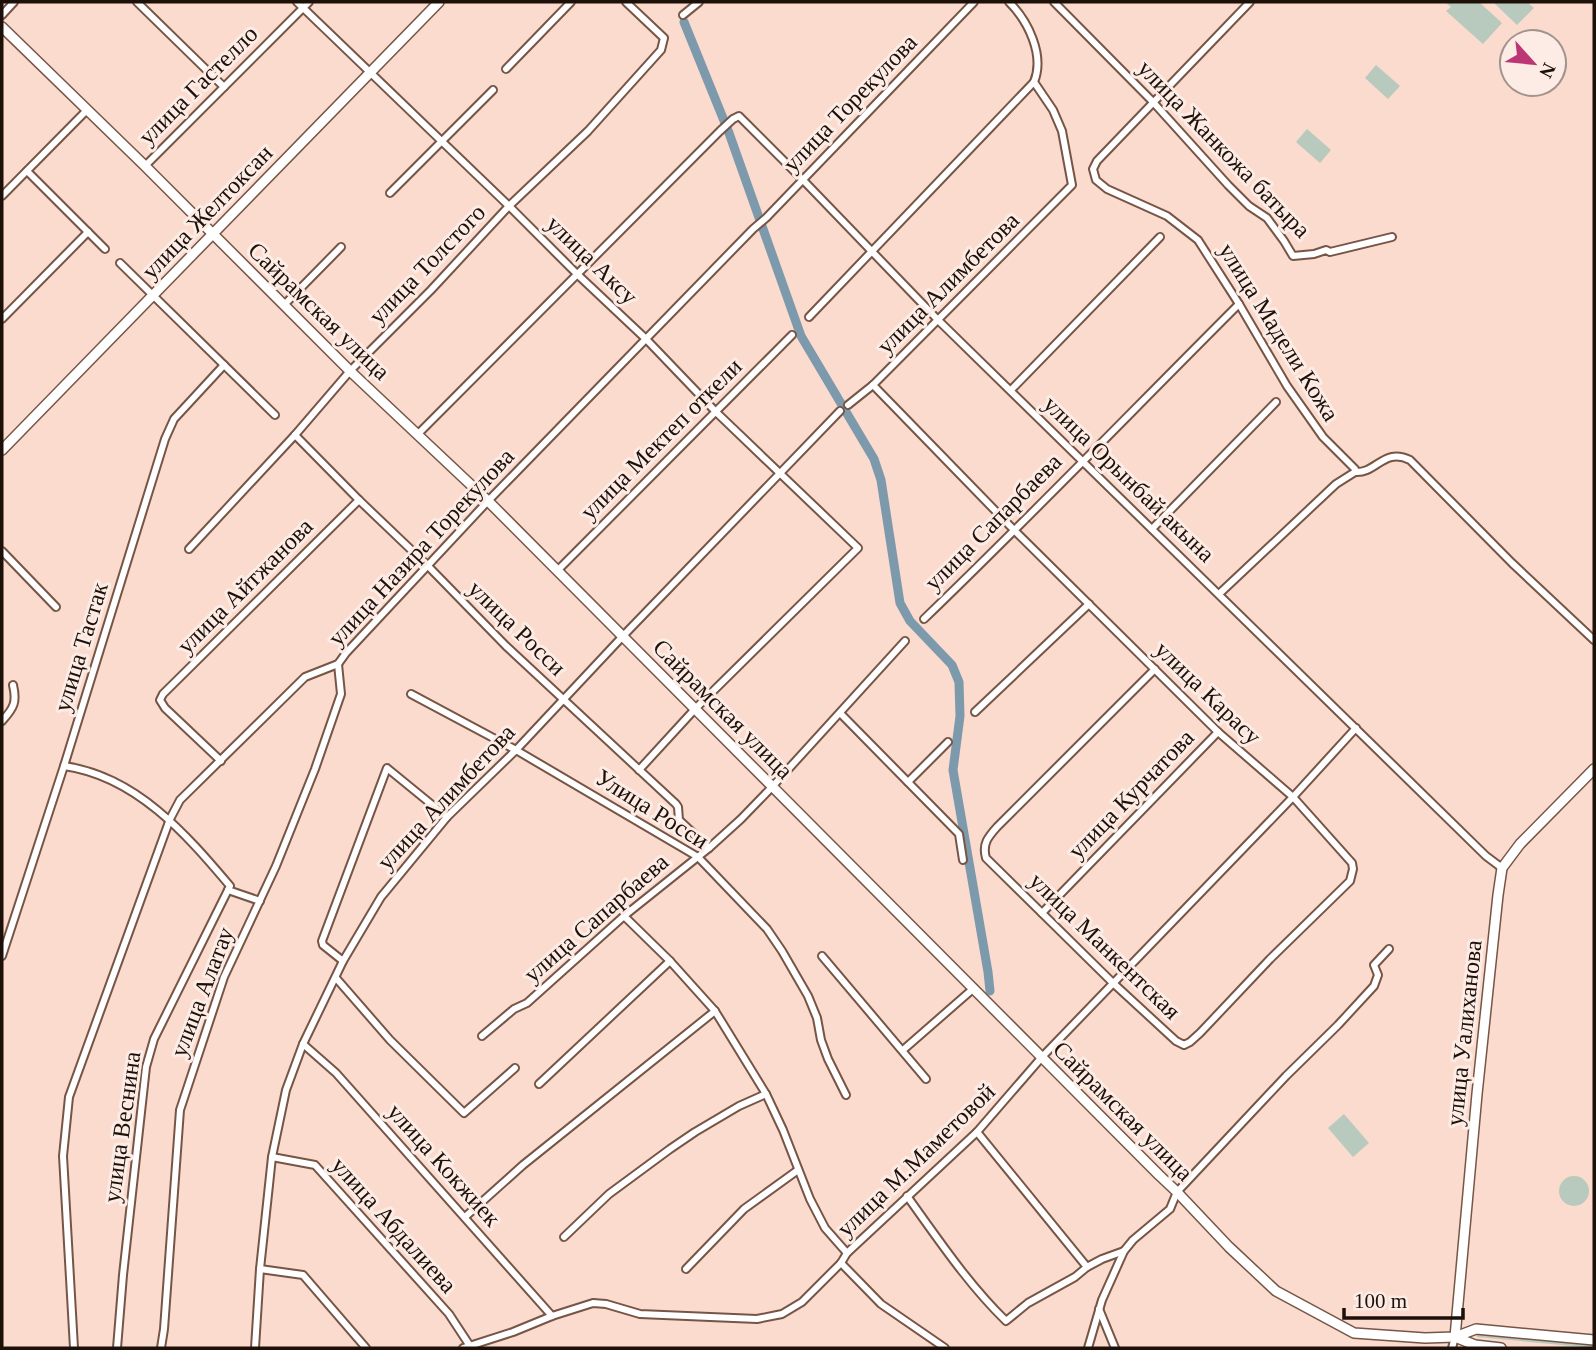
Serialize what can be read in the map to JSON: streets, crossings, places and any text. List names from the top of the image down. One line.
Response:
{"streets":{"main road":["улица Желтоксан","Сайрамская улица","улица Уалиханова"],"street":["улица Гастелло","улица Торекулова","улица Жанкожа батыра","улица Аксу","улица Толстого","улица Алимбетова","улица Мадели Кожа","улица Мектеп откели","улица Орынбай акына","улица Сапарбаева","улица Назира Торекулова","улица Айтжанова","улица Росси","улица Тастак","улица Карасу","улица Курчатова","Улица Росси","улица Манкентская","улица Алатау","улица Веснина","улица М.Маметовой","улица Кокжиек","улица Абдалиева"]},"crossings":[["улица Гастелло","улица Аксу"],["улица Гастелло","Сайрамская улица"],["улица Торекулова","улица Орынбай акына"],["улица Торекулова","улица Назира Торекулова"],["улица Жанкожа батыра","улица Мадели Кожа"],["улица Желтоксан","улица Аксу"],["улица Желтоксан","Сайрамская улица"],["улица Аксу","улица Толстого"],["улица Аксу","улица Алимбетова"],["улица Аксу","Сайрамская улица"],["улица Аксу","улица Мектеп откели"],["улица Аксу","улица Орынбай акына"],["улица Аксу","улица Назира Торекулова"],["улица Толстого","Сайрамская улица"],["улица Толстого","улица Росси"],["улица Алимбетова","Сайрамская улица"],["улица Алимбетова","улица Орынбай акына"],["улица Алимбетова","улица Росси"],["улица Алимбетова","улица Карасу"],["улица Алимбетова","Улица Росси"],["улица Алимбетова","улица Кокжиек"],["улица Алимбетова","улица Абдалиева"],["Сайрамская улица","улица Мектеп откели"],["Сайрамская улица","улица Сапарбаева"],["Сайрамская улица","улица Назира Торекулова"],["Сайрамская улица","улица Уалиханова"],["Сайрамская улица","улица М.Маметовой"],["улица Мадели Кожа","улица Сапарбаева"],["улица Орынбай акына","улица Сапарбаева"],["улица Орынбай акына","улица Уалиханова"],["улица Орынбай акына","улица М.Маметовой"],["улица Сапарбаева","улица Росси"],["улица Сапарбаева","улица Карасу"],["улица Сапарбаева","Улица Росси"],["улица Назира Торекулова","улица Айтжанова"],["улица Назира Торекулова","улица Росси"],["улица Назира Торекулова","улица Алатау"],["улица Айтжанова","улица Росси"],["улица Карасу","улица Курчатова"],["улица Карасу","улица Манкентская"],["улица Карасу","улица М.Маметовой"],["улица Курчатова","улица Манкентская"],["улица Манкентская","улица М.Маметовой"],["улица М.Маметовой","улица Кокжиек"],["улица М.Маметовой","улица Абдалиева"]],"scale_bar":"100 m","north":"bottom right"}
